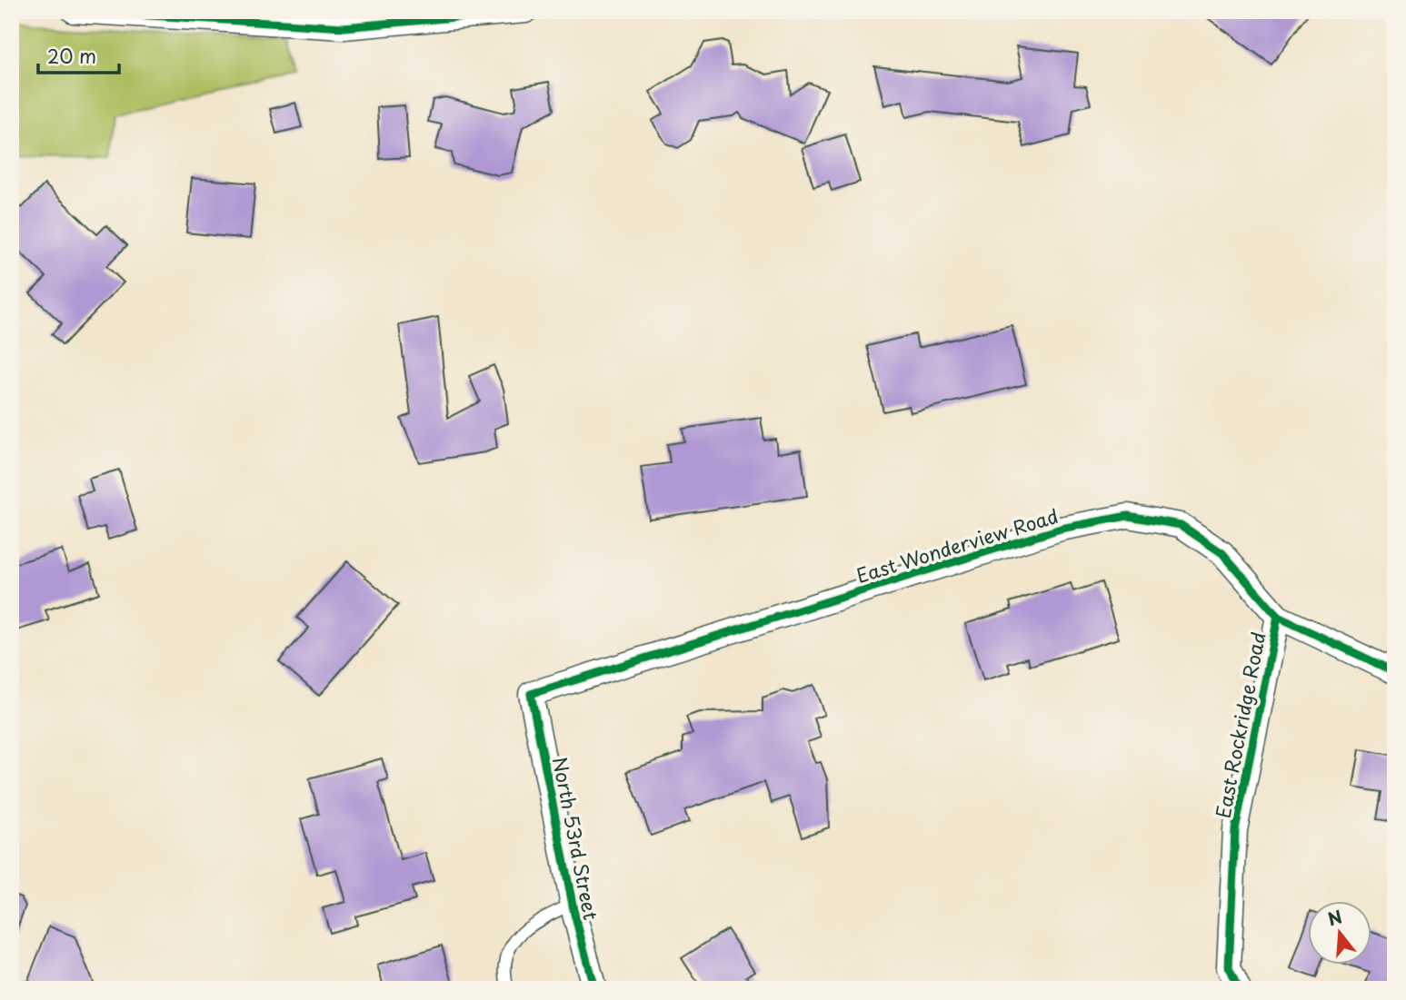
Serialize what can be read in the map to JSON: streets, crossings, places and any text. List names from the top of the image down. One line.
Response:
{"streets":{"street":["East Wonderview Road","East Rockridge Road","North 53rd Street"]},"crossings":[["East Wonderview Road","East Rockridge Road"],["East Wonderview Road","North 53rd Street"]],"scale_bar":"20 m","north":"top"}
